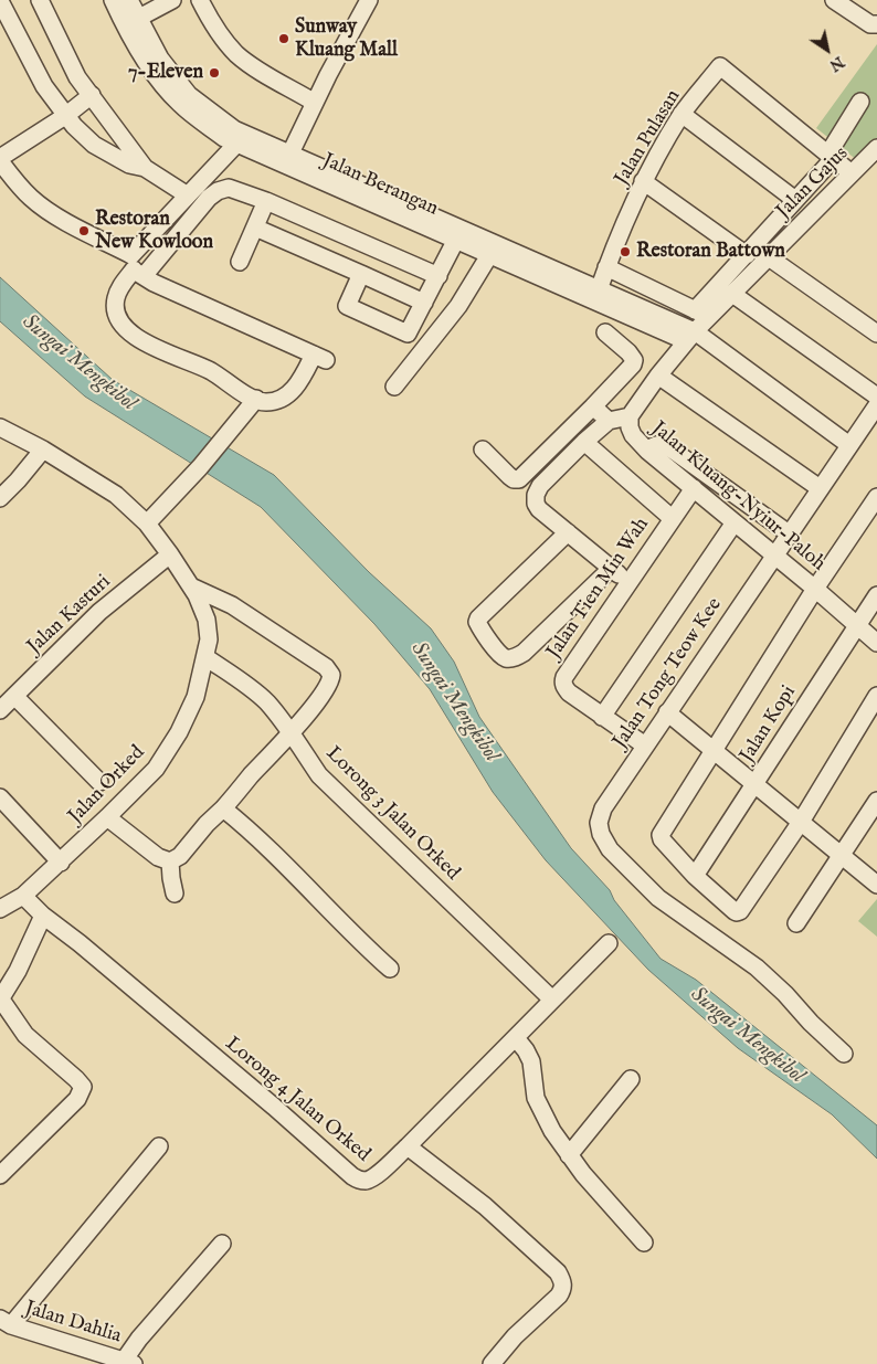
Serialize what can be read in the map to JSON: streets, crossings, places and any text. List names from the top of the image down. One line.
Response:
{"streets":{"street":["Jalan Pulasan","Jalan Gajus","Jalan Berangan","Jalan Kluang-Nyiur-Paloh","Jalan Tien Min Wah","Jalan Kasturi","Jalan Tong Teow Kee","Jalan Kopi","Jalan Orked","Lorong 3 Jalan Orked","Lorong 4 Jalan Orked","Jalan Dahlia"]},"crossings":[["Jalan Pulasan","Jalan Gajus"],["Jalan Pulasan","Jalan Berangan"],["Jalan Gajus","Jalan Berangan"],["Jalan Gajus","Jalan Kluang-Nyiur-Paloh"],["Jalan Berangan","Jalan Kluang-Nyiur-Paloh"],["Jalan Berangan","Jalan Tong Teow Kee"],["Jalan Kluang-Nyiur-Paloh","Jalan Tien Min Wah"],["Jalan Kluang-Nyiur-Paloh","Jalan Tong Teow Kee"],["Jalan Kluang-Nyiur-Paloh","Jalan Kopi"],["Jalan Tien Min Wah","Jalan Tong Teow Kee"],["Jalan Kasturi","Jalan Orked"],["Jalan Orked","Lorong 3 Jalan Orked"],["Lorong 3 Jalan Orked","Lorong 4 Jalan Orked"]],"water":["Sungai Mengkibol"],"places":["Sunway Kluang Mall","7-Eleven","Restoran New Kowloon","Restoran Battown"],"north":"bottom right"}
